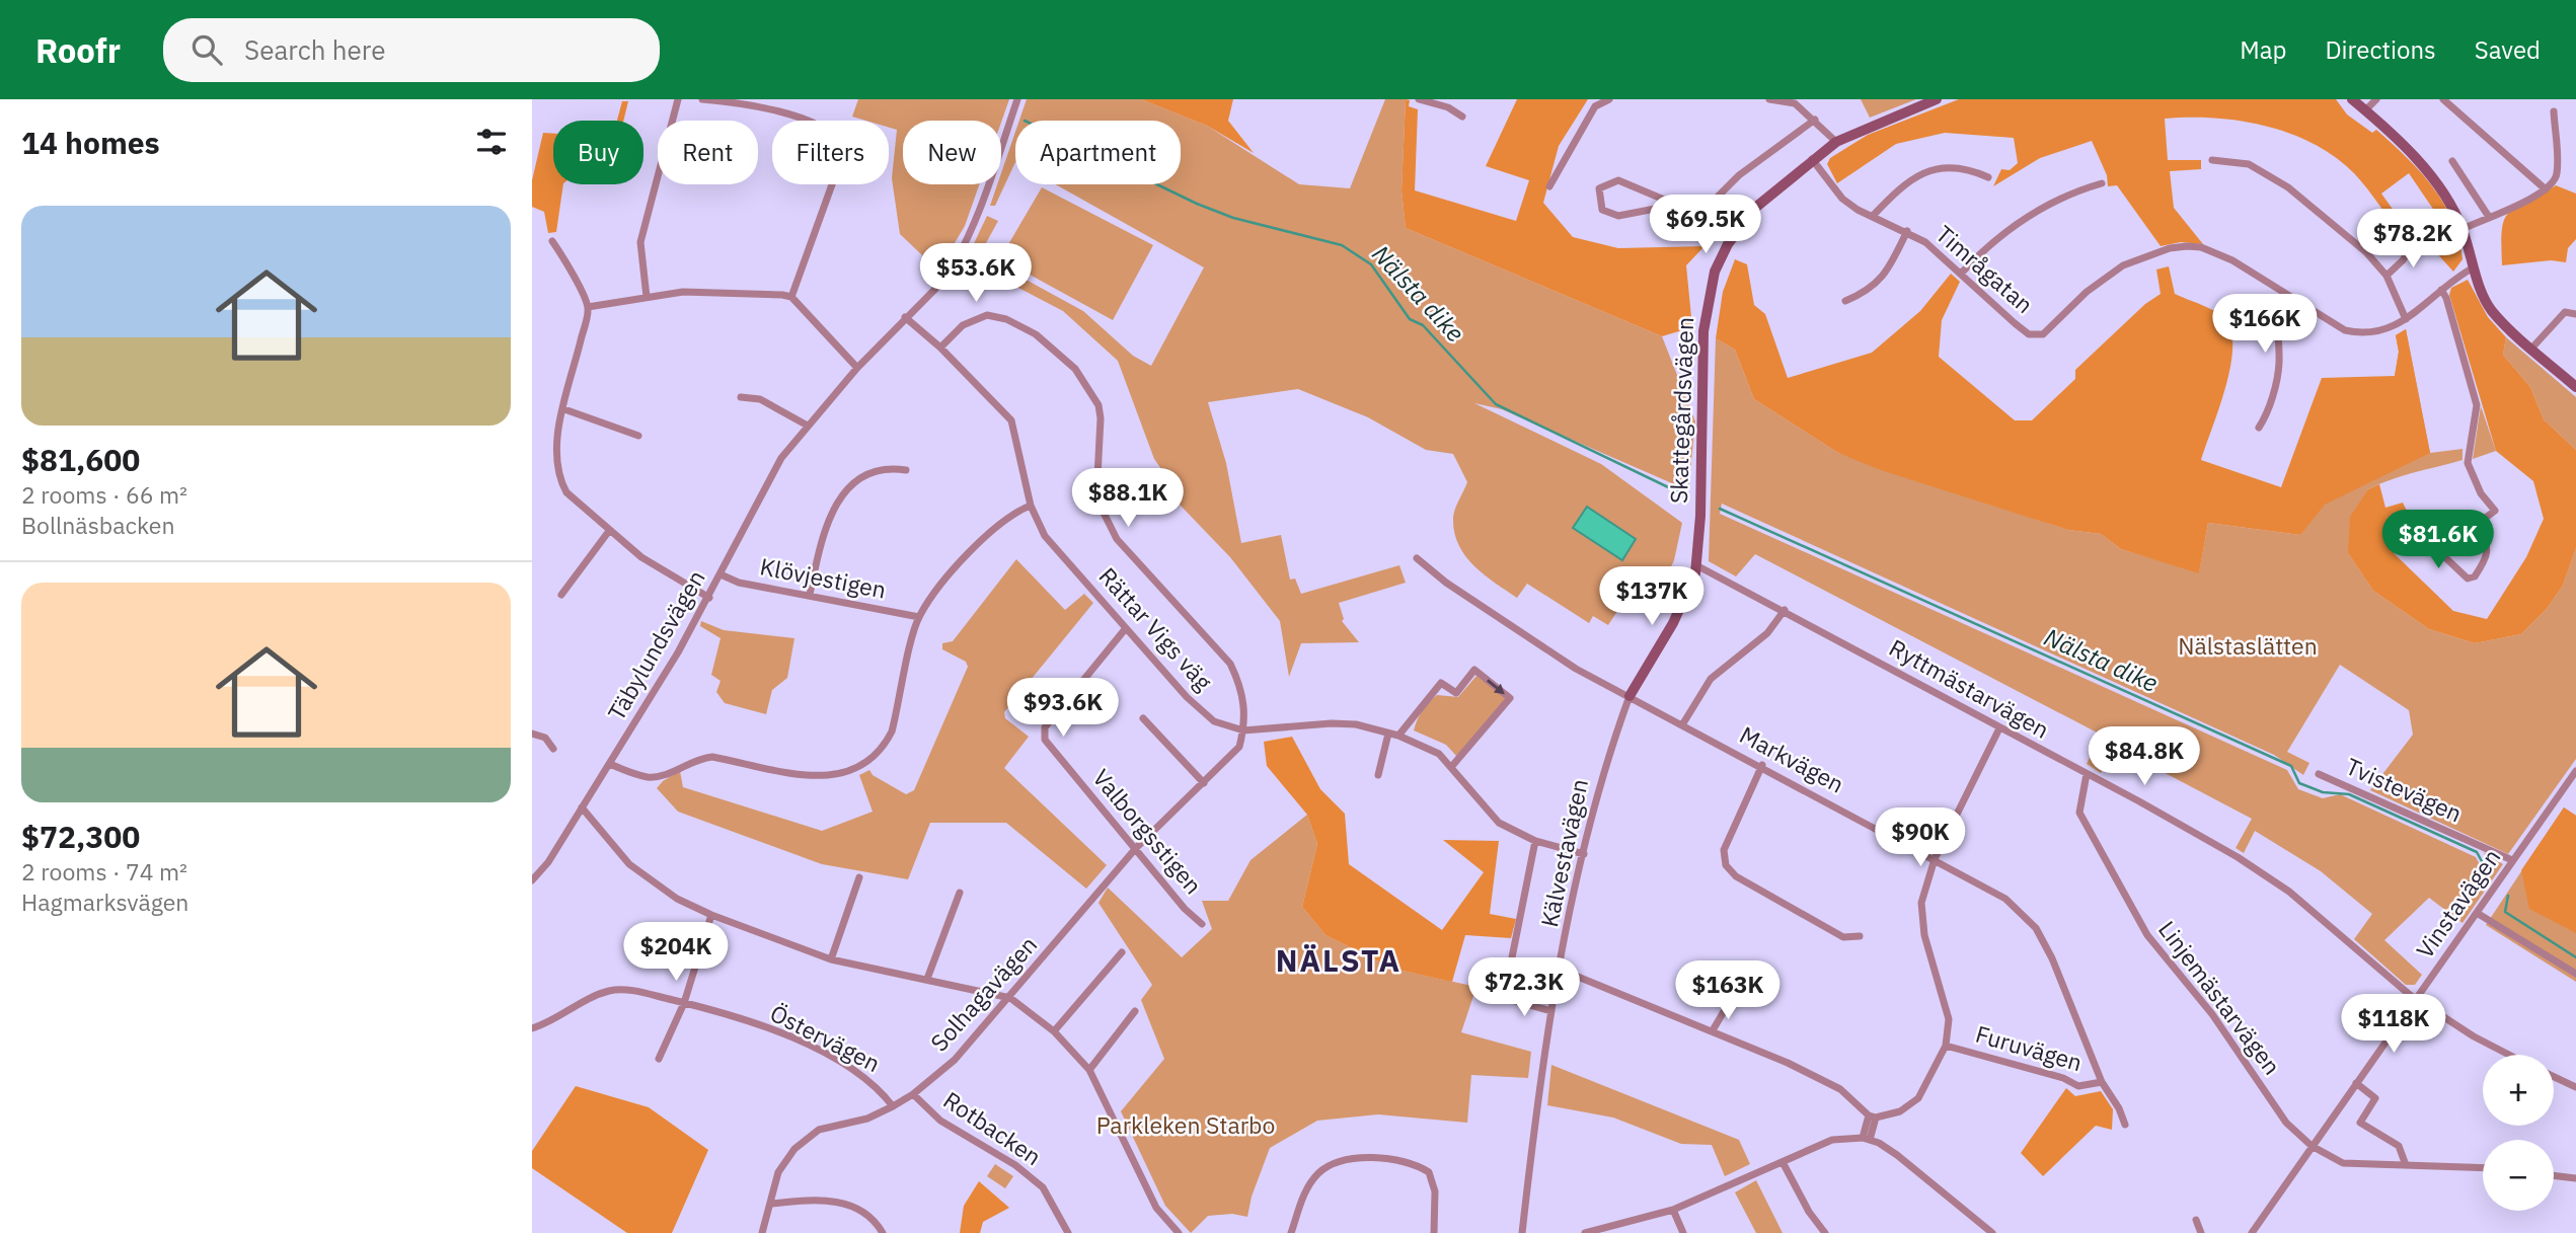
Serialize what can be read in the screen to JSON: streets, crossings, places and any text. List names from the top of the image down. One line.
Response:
{"streets":{"street":["Timrågatan","Skattegårdsvägen","Klövjestigen","Rättar Vigs väg","Täbylundsvägen","Ryttmästarvägen","Markvägen","Tvistevägen","Valborgsstigen","Kälvestavägen","Vinstavägen","Solhagavägen","Linjemästarvägen","Östervägen","Furuvägen","Rotbacken"]},"crossings":[["Timrågatan","Skattegårdsvägen"],["Skattegårdsvägen","Ryttmästarvägen"],["Skattegårdsvägen","Markvägen"],["Skattegårdsvägen","Kälvestavägen"],["Klövjestigen","Täbylundsvägen"],["Rättar Vigs väg","Täbylundsvägen"],["Rättar Vigs väg","Valborgsstigen"],["Rättar Vigs väg","Kälvestavägen"],["Rättar Vigs väg","Solhagavägen"],["Ryttmästarvägen","Vinstavägen"],["Ryttmästarvägen","Linjemästarvägen"],["Markvägen","Kälvestavägen"],["Markvägen","Furuvägen"],["Tvistevägen","Vinstavägen"],["Valborgsstigen","Solhagavägen"],["Vinstavägen","Linjemästarvägen"],["Solhagavägen","Östervägen"],["Solhagavägen","Rotbacken"]],"districts":["NÄLSTA"],"water":["Nälsta dike"],"parks":["Nälstaslätten","Parkleken Starbo"],"page":{"header":"Roofr","search":"Search here","nav":["Map","Directions","Saved"],"heading":"14 homes","chip":["Buy","Rent","Filters","New","Apartment"],"list":[{"name":"$81,600","note":"2 rooms · 66 m² · Bollnäsbacken"},{"name":"$72,300","note":"2 rooms · 74 m² · Hagmarksvägen"}],"price":["$69.5K","$78.2K","$53.6K","$166K","$88.1K","$81.6K","$137K","$93.6K","$84.8K","$90K","$204K","$72.3K","$163K","$118K"],"map_buttons":["+","−"]}}
